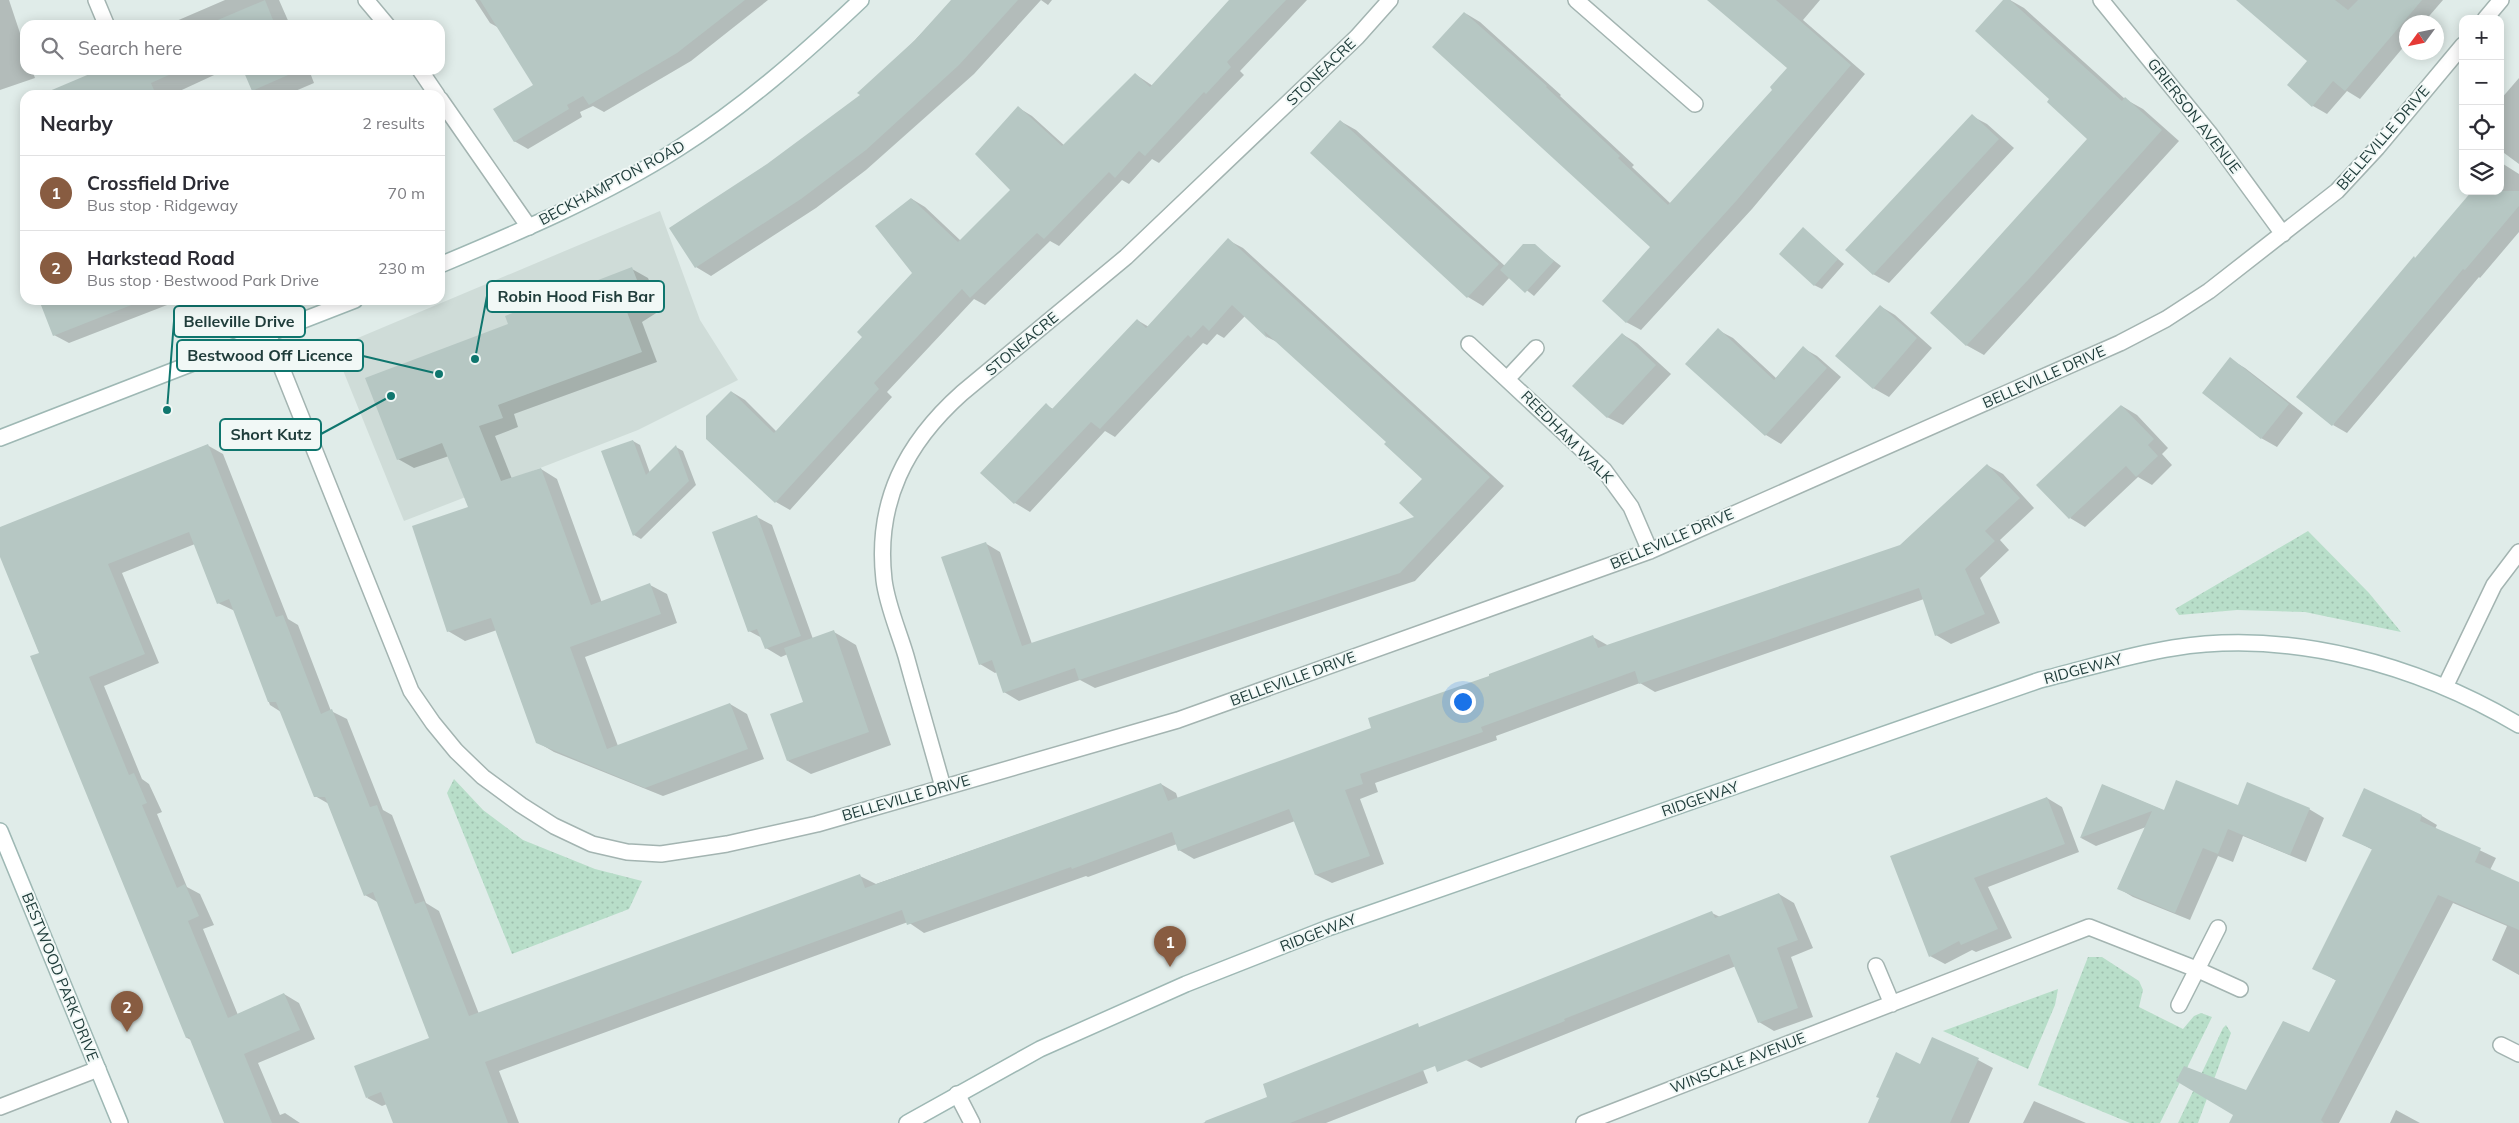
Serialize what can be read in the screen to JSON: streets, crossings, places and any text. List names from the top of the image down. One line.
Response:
{"streets":{"street":["STONEACRE","GRIERSON AVENUE","BELLEVILLE DRIVE","BECKHAMPTON ROAD","REEDHAM WALK","RIDGEWAY","BESTWOOD PARK DRIVE","WINSCALE AVENUE"]},"crossings":[["STONEACRE","BELLEVILLE DRIVE"],["GRIERSON AVENUE","BELLEVILLE DRIVE"],["BELLEVILLE DRIVE","REEDHAM WALK"]],"places":["Robin Hood Fish Bar","Bestwood Off Licence","Short Kutz","Belleville Drive"],"north":"bottom left","page":{"map_buttons":["+","−"],"search":"Search here","heading":["Nearby","2 results"],"list":[{"mark":"1","name":"Crossfield Drive","note":"Bus stop · Ridgeway","value":"70 m"},{"mark":"2","name":"Harkstead Road","note":"Bus stop · Bestwood Park Drive","value":"230 m"}],"pins":["1","2"]}}
